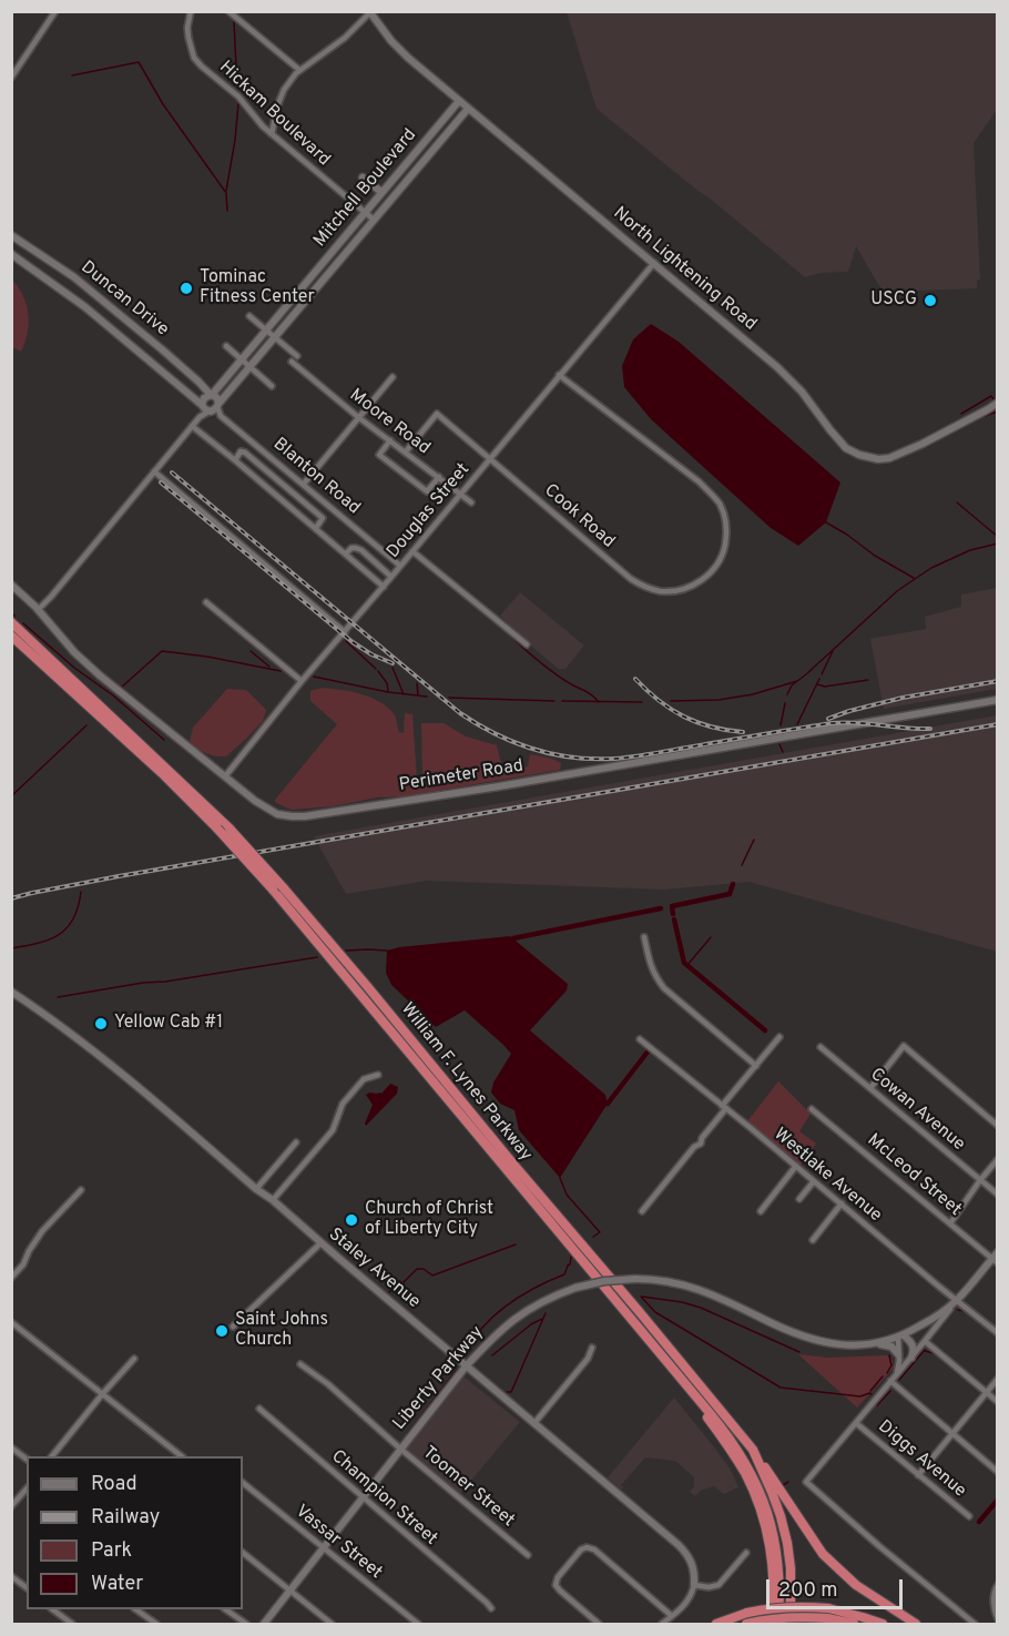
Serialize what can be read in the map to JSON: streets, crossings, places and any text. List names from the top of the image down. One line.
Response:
{"streets":{"highway":["William F. Lynes Parkway"],"street":["Hickam Boulevard","Mitchell Boulevard","North Lightening Road","Duncan Drive","Moore Road","Blanton Road","Douglas Street","Cook Road","Perimeter Road","Cowan Avenue","Westlake Avenue","McLeod Street","Staley Avenue","Liberty Parkway","Diggs Avenue","Toomer Street","Champion Street","Vassar Street"]},"crossings":[["Hickam Boulevard","Mitchell Boulevard"],["Mitchell Boulevard","North Lightening Road"],["Mitchell Boulevard","Duncan Drive"],["Mitchell Boulevard","Moore Road"],["Mitchell Boulevard","Blanton Road"],["North Lightening Road","Douglas Street"],["Duncan Drive","Blanton Road"],["Moore Road","Douglas Street"],["Moore Road","Cook Road"],["Blanton Road","Douglas Street"],["Douglas Street","Cook Road"],["Douglas Street","Perimeter Road"],["Westlake Avenue","Liberty Parkway"],["McLeod Street","Liberty Parkway"],["Staley Avenue","Liberty Parkway"],["Liberty Parkway","Toomer Street"],["Liberty Parkway","Champion Street"],["Liberty Parkway","Vassar Street"]],"places":["Tominac Fitness Center","USCG","Yellow Cab #1","Church of Christ of Liberty City","Saint Johns Church"],"legend":["Road","Railway","Park","Water"],"scale_bar":"200 m"}
